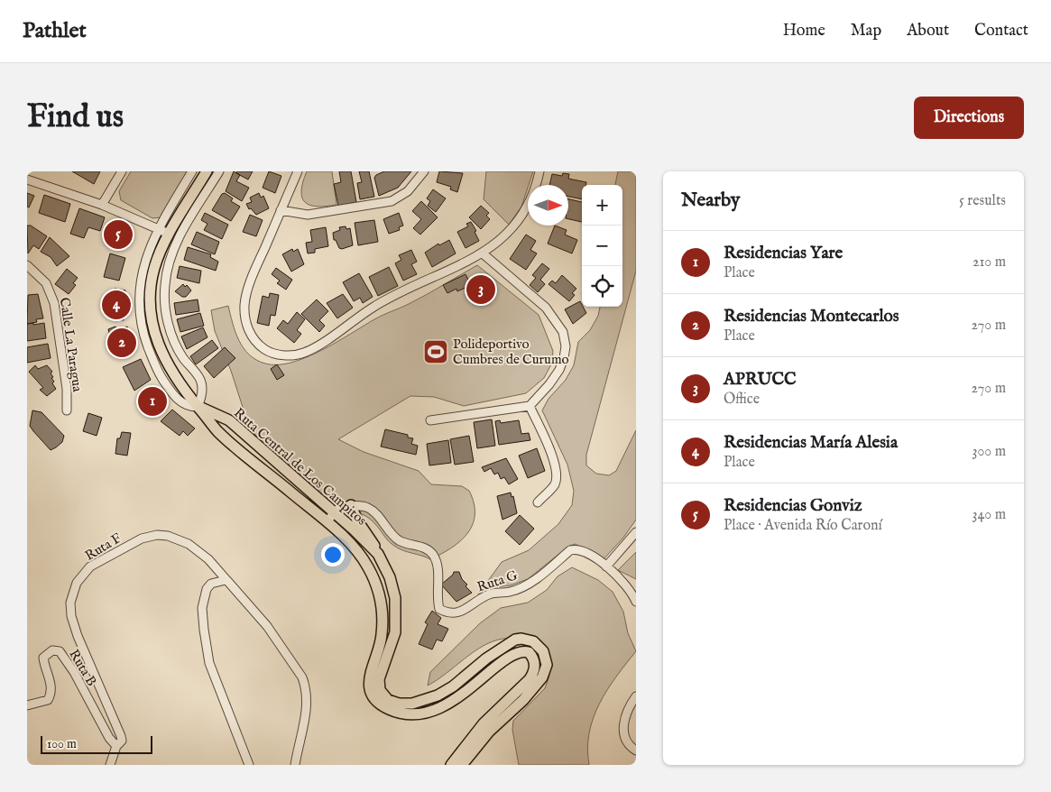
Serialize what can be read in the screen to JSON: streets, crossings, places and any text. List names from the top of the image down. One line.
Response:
{"streets":{"main road":["Ruta Central de Los Campitos"],"street":["Calle La Paragua","Ruta F","Ruta G","Ruta B"]},"crossings":[["Ruta F","Ruta B"]],"places":{"sports":["Polideportivo Cumbres de Curumo"]},"scale_bar":"100 m","north":"right","page":{"header":"Pathlet","nav":["Home","Map","About","Contact"],"buttons":"Directions","title":"Find us","heading":["Nearby","5 results"],"map_buttons":["+","−"],"pins":["5","3","4","2","1"],"list":[{"mark":"1","name":"Residencias Yare","note":"Place","value":"210 m"},{"mark":"2","name":"Residencias Montecarlos","note":"Place","value":"270 m"},{"mark":"3","name":"APRUCC","note":"Office","value":"270 m"},{"mark":"4","name":"Residencias María Alesia","note":"Place","value":"300 m"},{"mark":"5","name":"Residencias Gonviz","note":"Place · Avenida Río Caroní","value":"340 m"}],"scale":"100 m"}}
